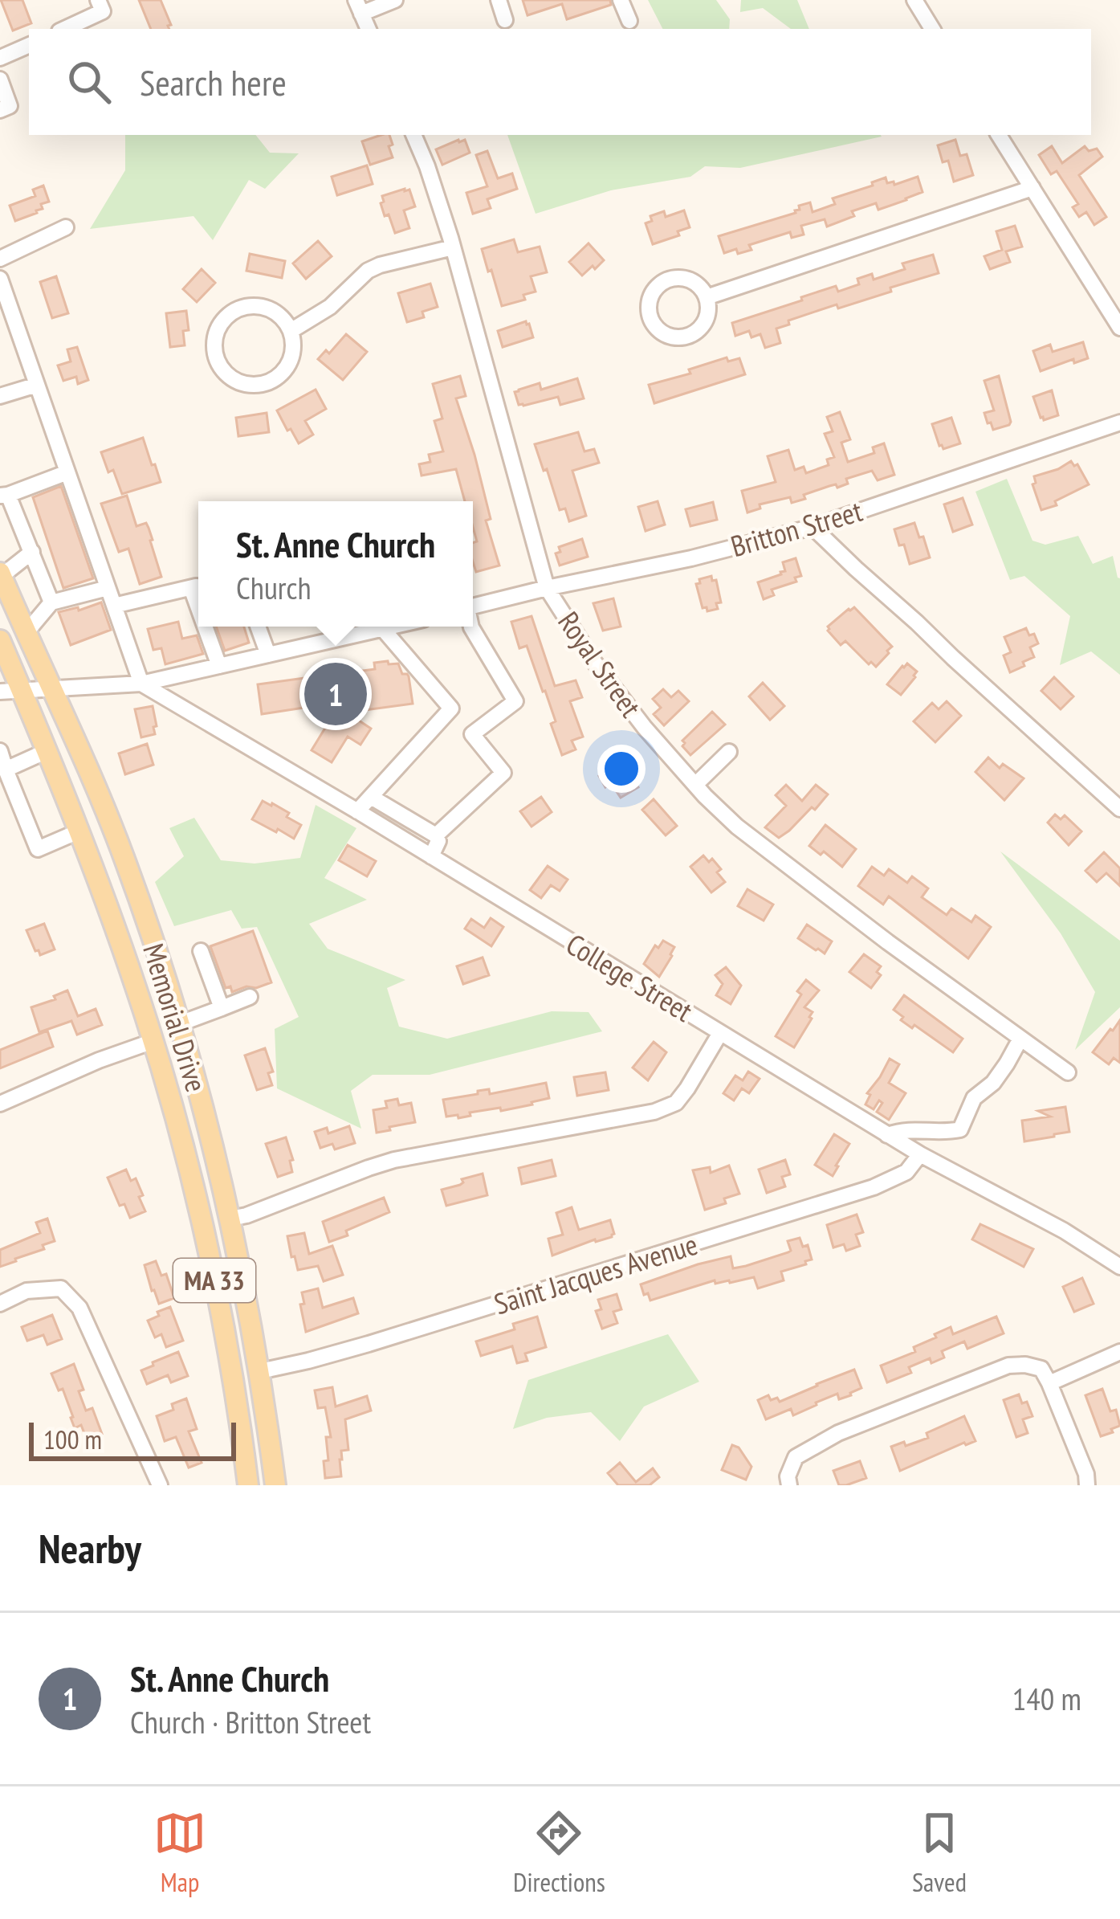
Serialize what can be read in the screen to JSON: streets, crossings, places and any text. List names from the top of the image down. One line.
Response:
{"streets":{"main road":["Memorial Drive","MA 33"],"street":["Britton Street","Royal Street","College Street","Saint Jacques Avenue"]},"crossings":[["Britton Street","Royal Street"],["College Street","Saint Jacques Avenue"],["Memorial Drive","Saint Jacques Avenue"]],"scale_bar":"100 m","page":{"search":"Search here","popup":["St. Anne Church","Church"],"pins":"1","scale":"100 m","heading":"Nearby","list":[{"mark":"1","name":"St. Anne Church","note":"Church · Britton Street","value":"140 m"}],"nav":["Map","Directions","Saved"]}}
